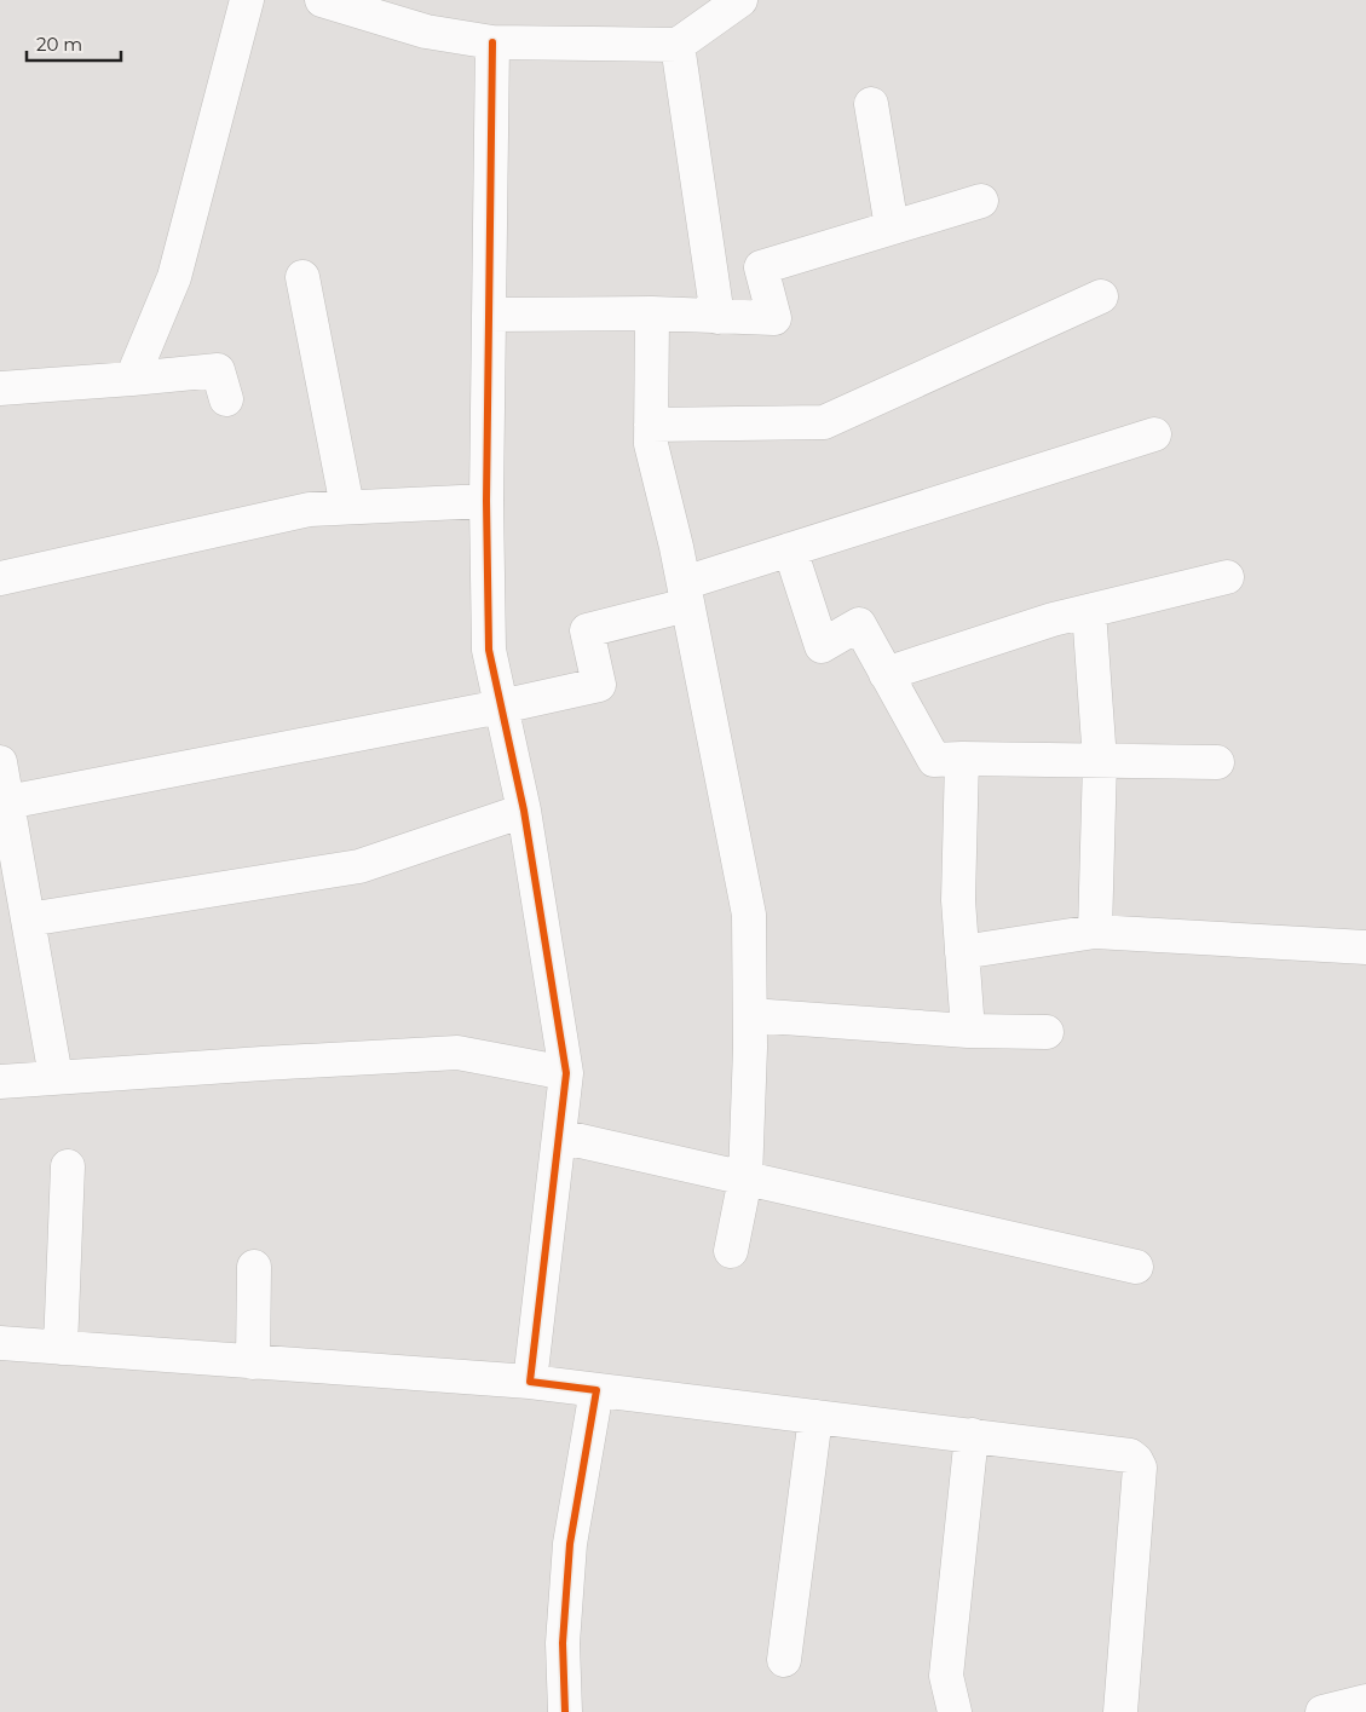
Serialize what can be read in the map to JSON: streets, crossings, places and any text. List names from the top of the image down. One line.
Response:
{"scale_bar":"20 m"}
